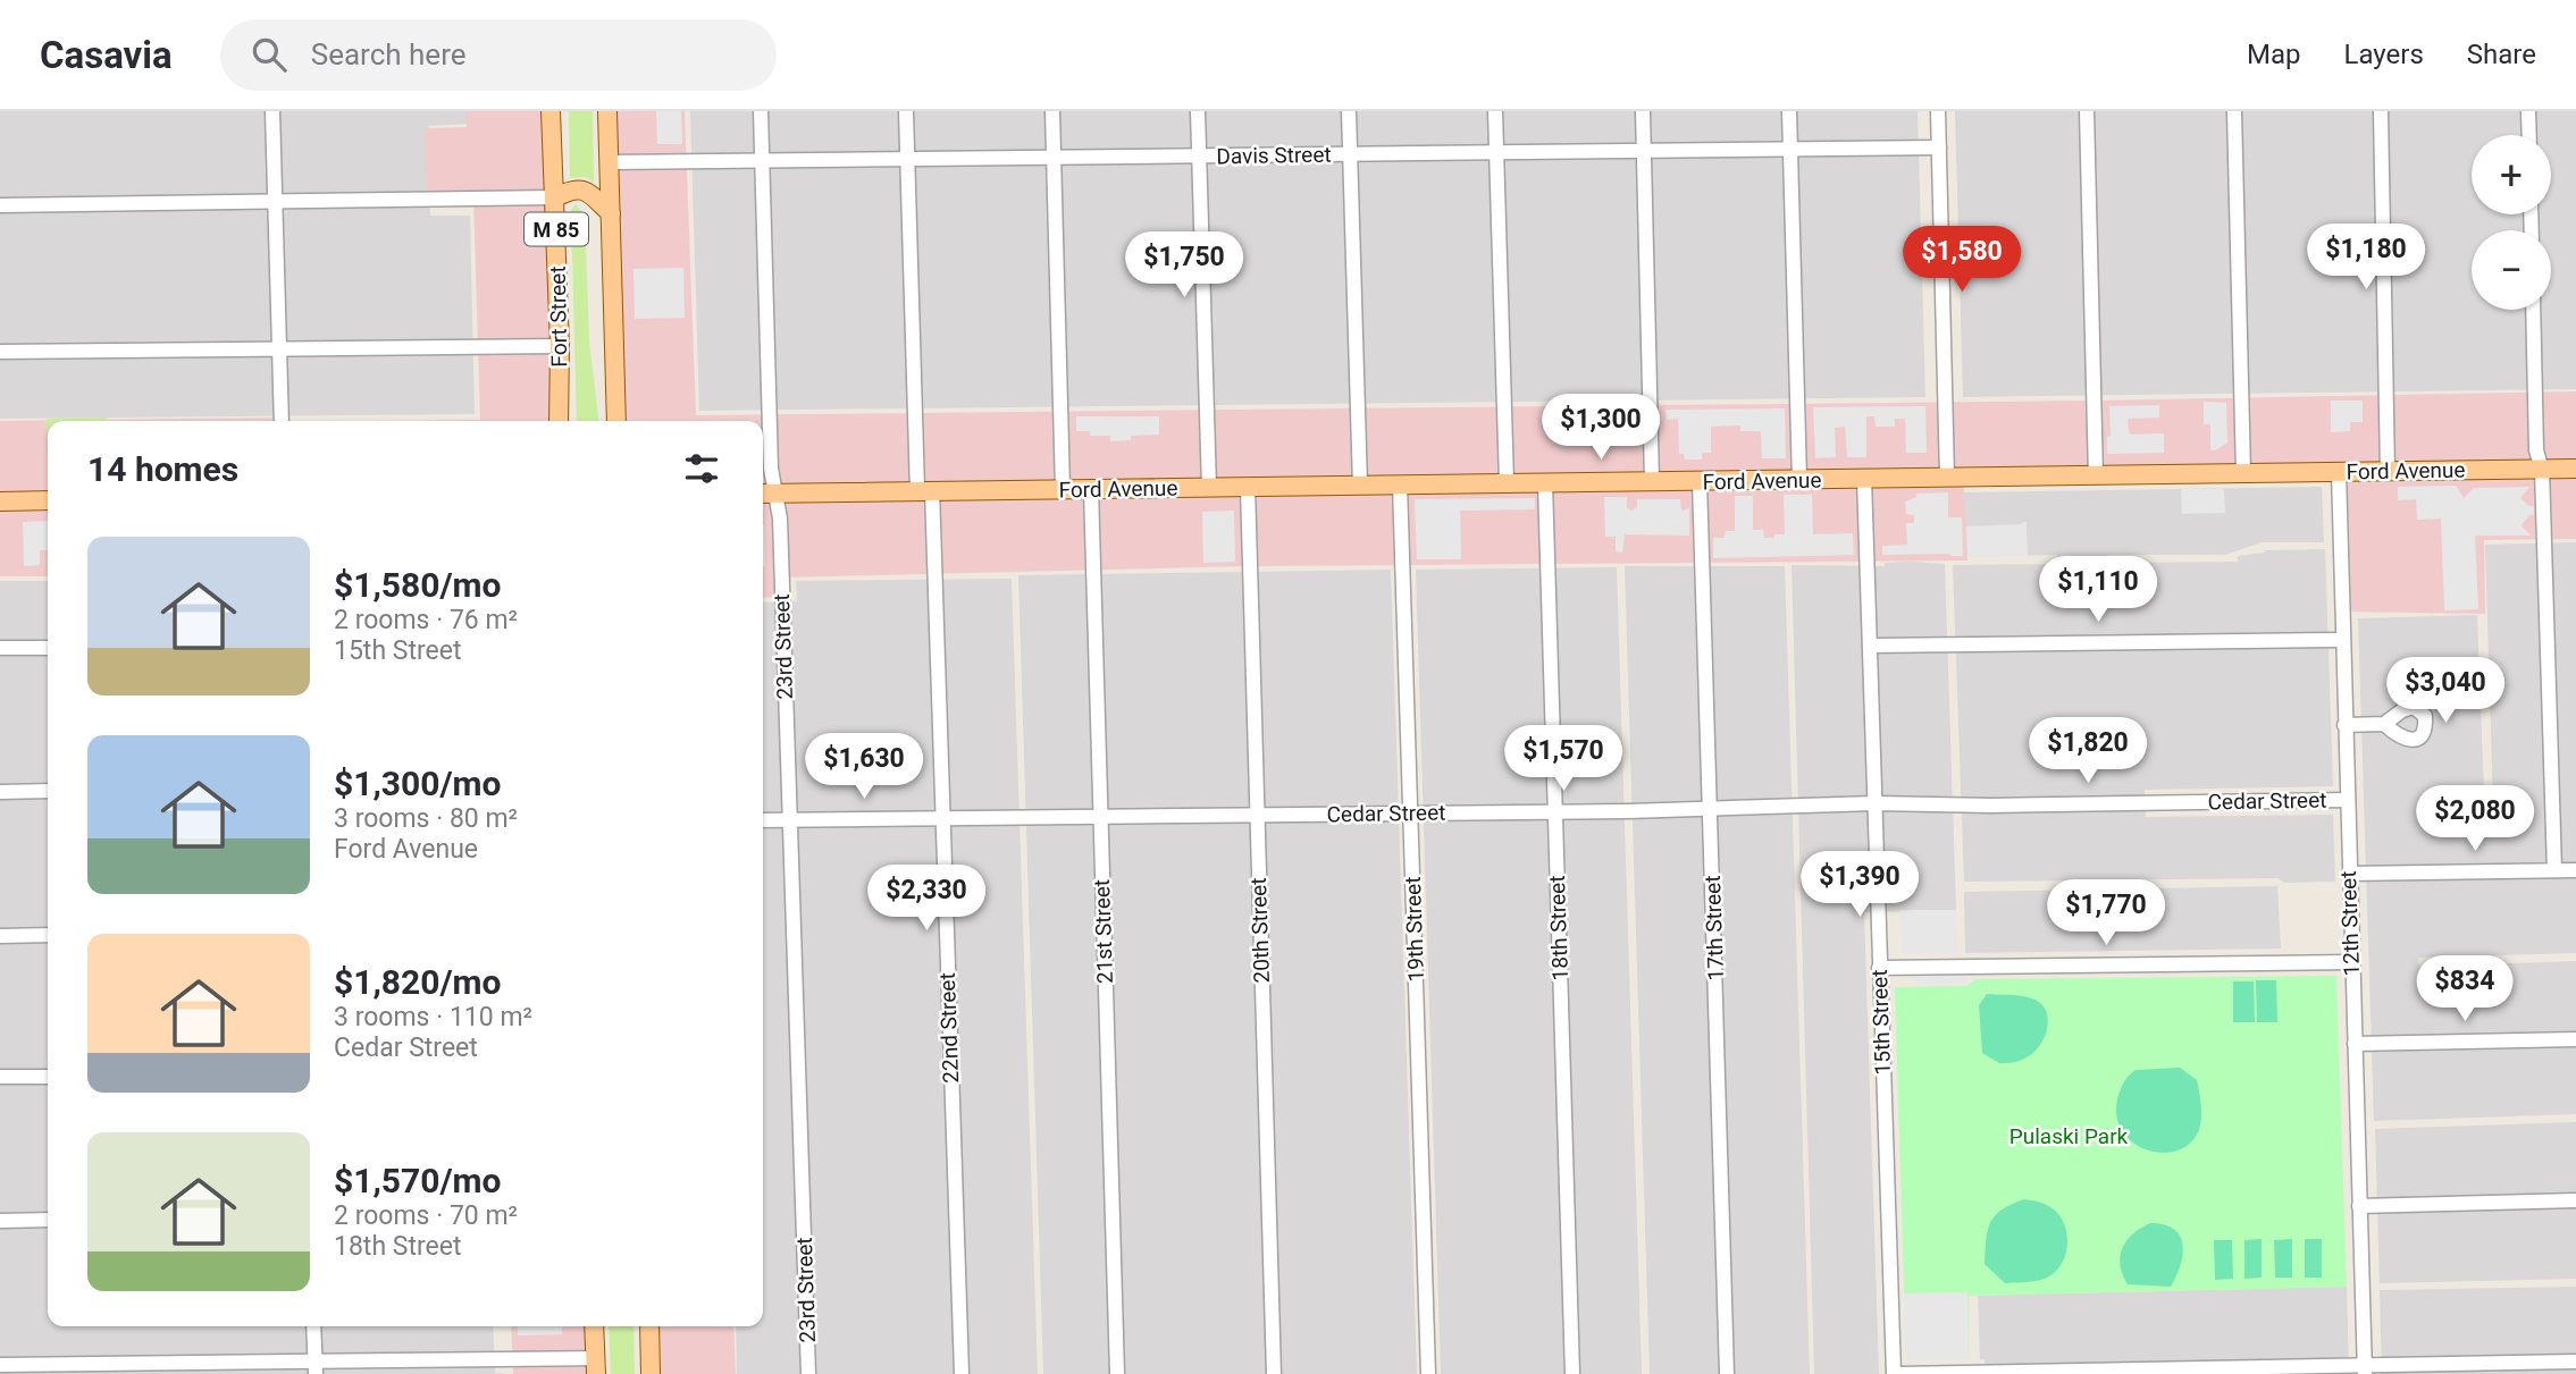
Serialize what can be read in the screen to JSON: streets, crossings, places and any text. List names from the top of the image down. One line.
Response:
{"streets":{"main road":["M 85","Fort Street","Ford Avenue"],"street":["Davis Street","23rd Street","Cedar Street","12th Street","18th Street","17th Street","19th Street","20th Street","21st Street","15th Street","22nd Street"]},"crossings":[["Davis Street","M 85"],["Davis Street","23rd Street"],["Davis Street","22nd Street"],["Ford Avenue","23rd Street"],["Ford Avenue","12th Street"],["Ford Avenue","18th Street"],["Ford Avenue","17th Street"],["Ford Avenue","19th Street"],["Ford Avenue","20th Street"],["Ford Avenue","21st Street"],["Ford Avenue","15th Street"],["Ford Avenue","22nd Street"],["23rd Street","Cedar Street"],["Cedar Street","12th Street"],["Cedar Street","18th Street"],["Cedar Street","17th Street"],["Cedar Street","19th Street"],["Cedar Street","20th Street"],["Cedar Street","21st Street"],["Cedar Street","15th Street"],["Cedar Street","22nd Street"]],"parks":["Pulaski Park"],"page":{"header":"Casavia","search":"Search here","nav":["Map","Layers","Share"],"map_buttons":["+","−"],"price":["$1,180","$1,580","$1,750","$1,300","$1,110","$3,040","$1,820","$1,570","$1,630","$2,080","$1,390","$2,330","$1,770","$834"],"heading":"14 homes","list":[{"name":"$1,580/mo","note":"2 rooms · 76 m² · 15th Street"},{"name":"$1,300/mo","note":"3 rooms · 80 m² · Ford Avenue"},{"name":"$1,820/mo","note":"3 rooms · 110 m² · Cedar Street"},{"name":"$1,570/mo","note":"2 rooms · 70 m² · 18th Street"}]}}
